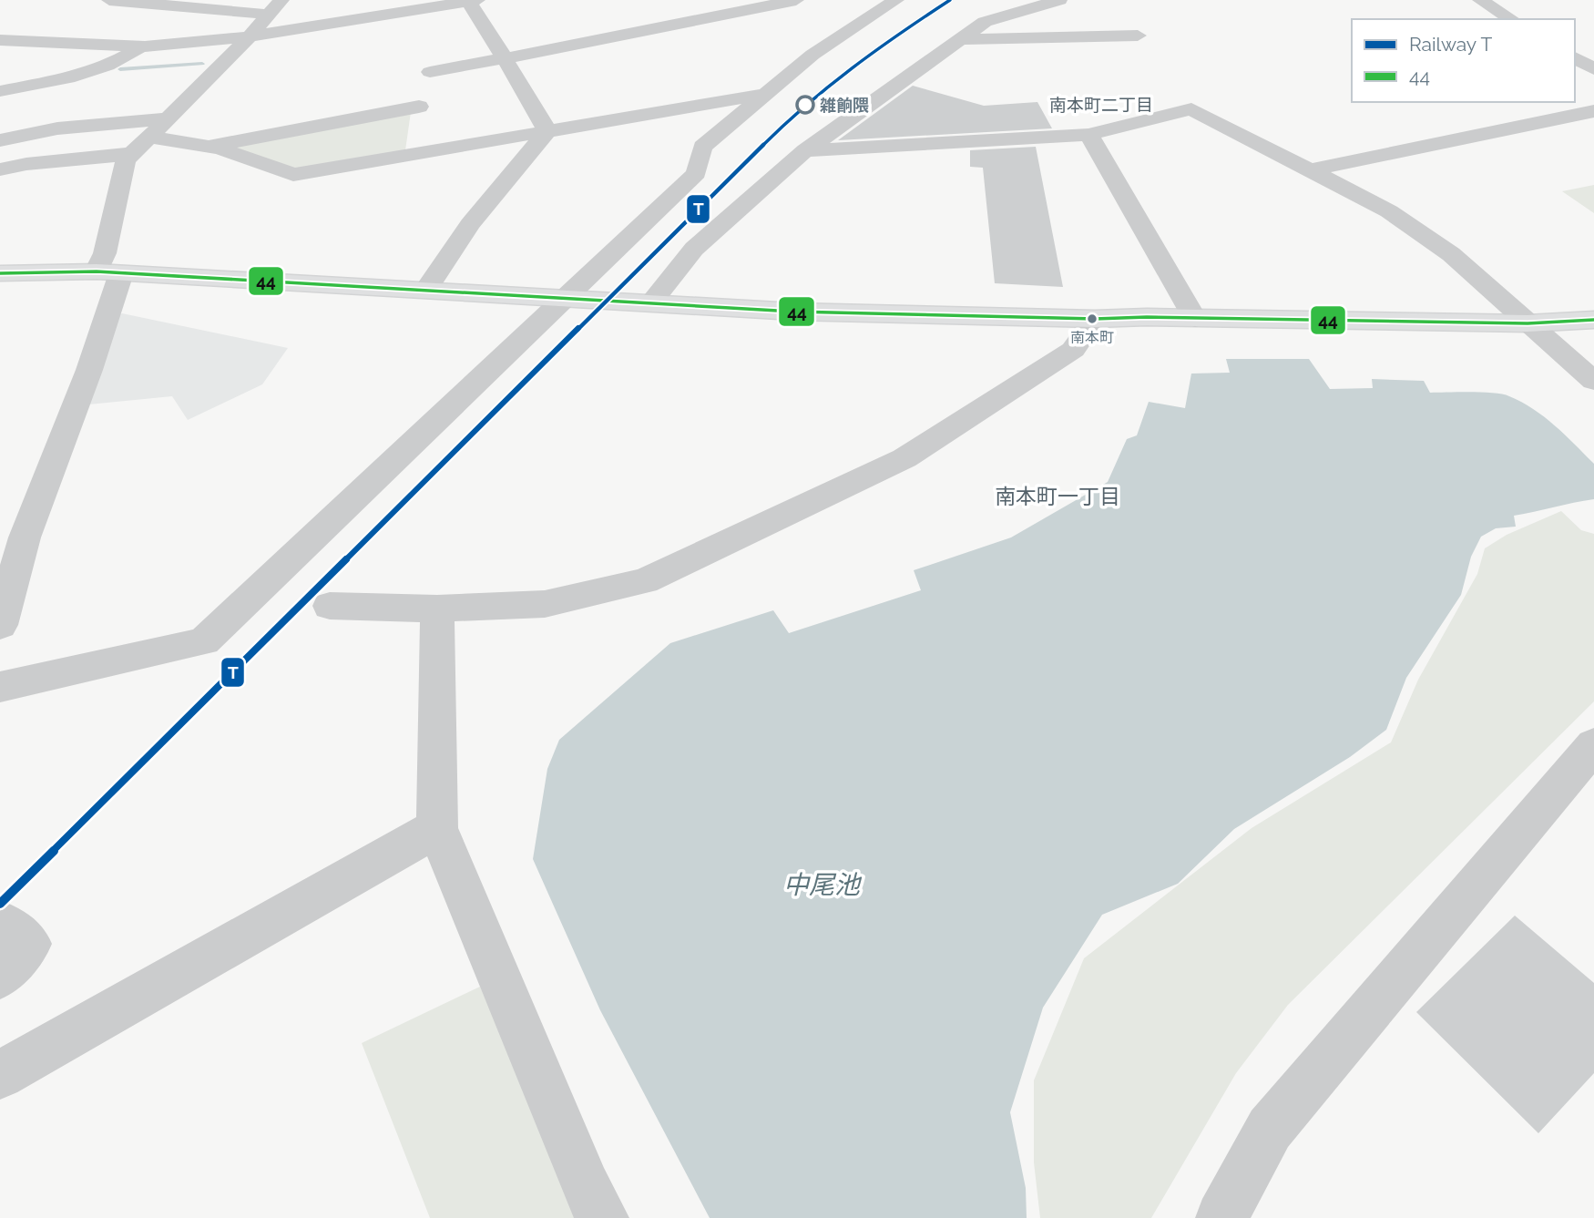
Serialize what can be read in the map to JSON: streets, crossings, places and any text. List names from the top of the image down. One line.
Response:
{"districts":["南本町二丁目","南本町一丁目"],"water":["中尾池"],"places":["雑餉隈","南本町"],"lines":["rail line T","transit line 44"],"legend":["Railway T","44"]}
